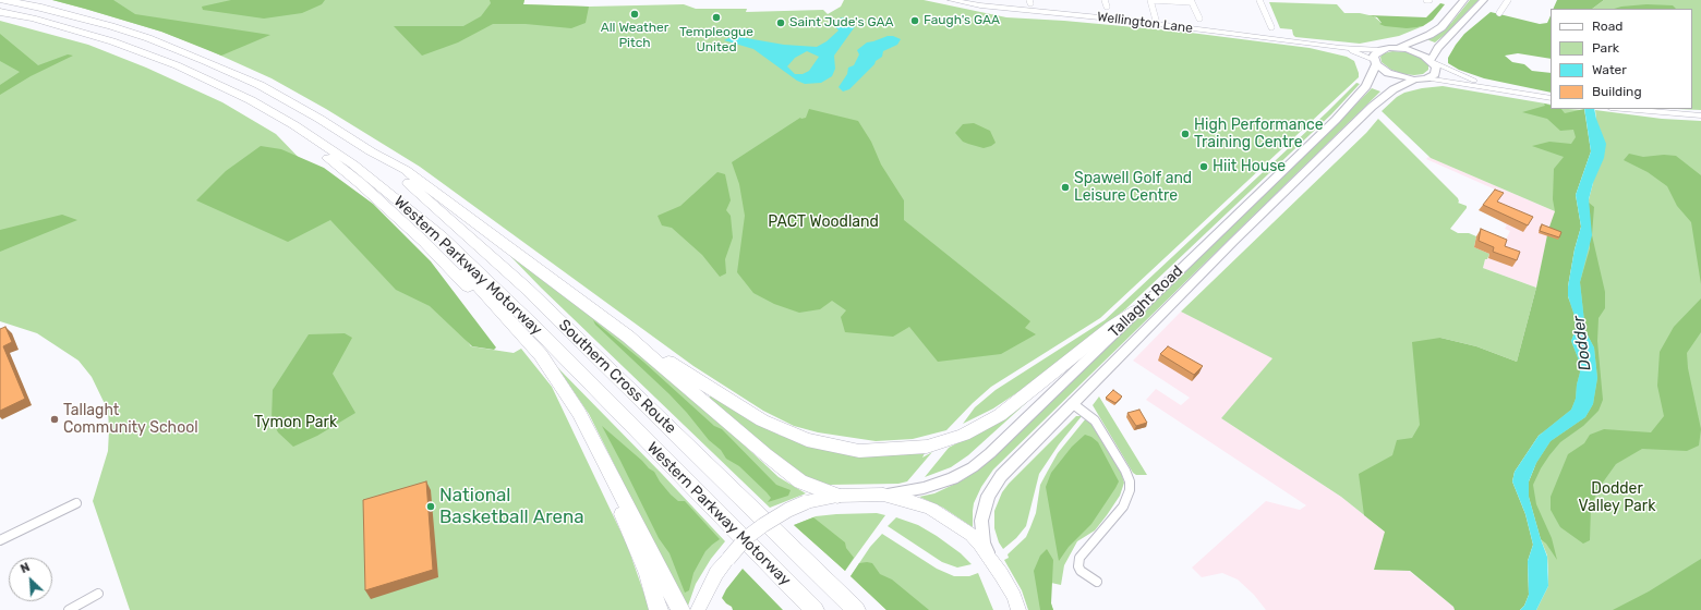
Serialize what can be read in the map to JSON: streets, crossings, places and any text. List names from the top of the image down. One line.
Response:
{"streets":{"highway":["Western Parkway Motorway","Southern Cross Route"],"main road":["Tallaght Road"],"street":["Wellington Lane"]},"crossings":[["Wellington Lane","Tallaght Road"]],"water":["Dodder"],"parks":["PACT Woodland","Tymon Park","Dodder Valley Park"],"places":["All Weather Pitch","Templeogue United","Faugh's GAA","Saint Jude's GAA","High Performance Training Centre","Hiit House","Spawell Golf and Leisure Centre","Tallaght Community School","National Basketball Arena"],"legend":["Road","Park","Water","Building"],"north":"top left"}
